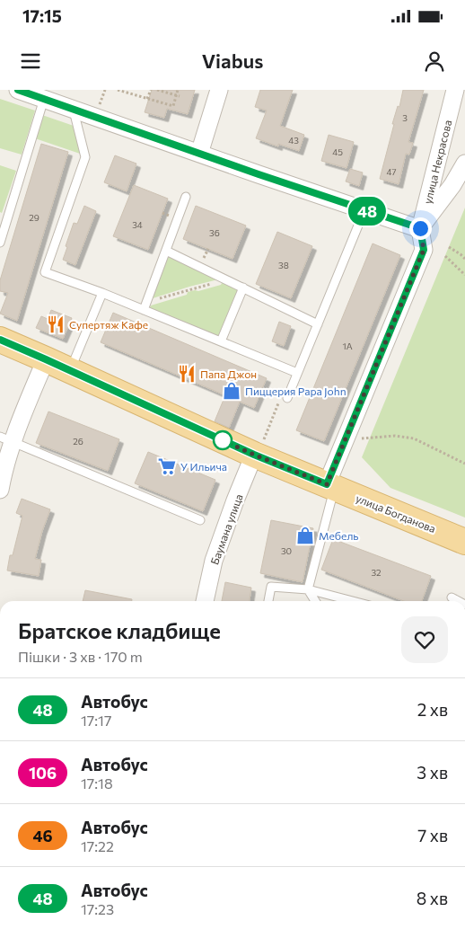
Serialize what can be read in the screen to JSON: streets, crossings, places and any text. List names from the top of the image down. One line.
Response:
{"streets":{"main road":["улица Богданова"],"street":["улица Некрасова","Баумана улица"]},"crossings":[["улица Некрасова","улица Богданова"],["улица Богданова","Баумана улица"]],"places":{"restaurant":["Супертяж Кафе","Папа Джон"],"shop":["Пиццерия Papa John","Мебель"],"supermarket":["У Ильича"]},"lines":["bus line 48"],"house_numbers":["3","43","45","47","29","34","36","38","1А","26","30","32"],"page":{"status":"17:15","header":"Viabus","on_map":"48","heading":["Братское кладбище","Пішки · 3 хв · 170 m"],"list":[{"mark":"48","name":"Автобус","note":"17:17","value":"2 хв"},{"mark":"106","name":"Автобус","note":"17:18","value":"3 хв"},{"mark":"46","name":"Автобус","note":"17:22","value":"7 хв"},{"mark":"48","name":"Автобус","note":"17:23","value":"8 хв"}]}}
